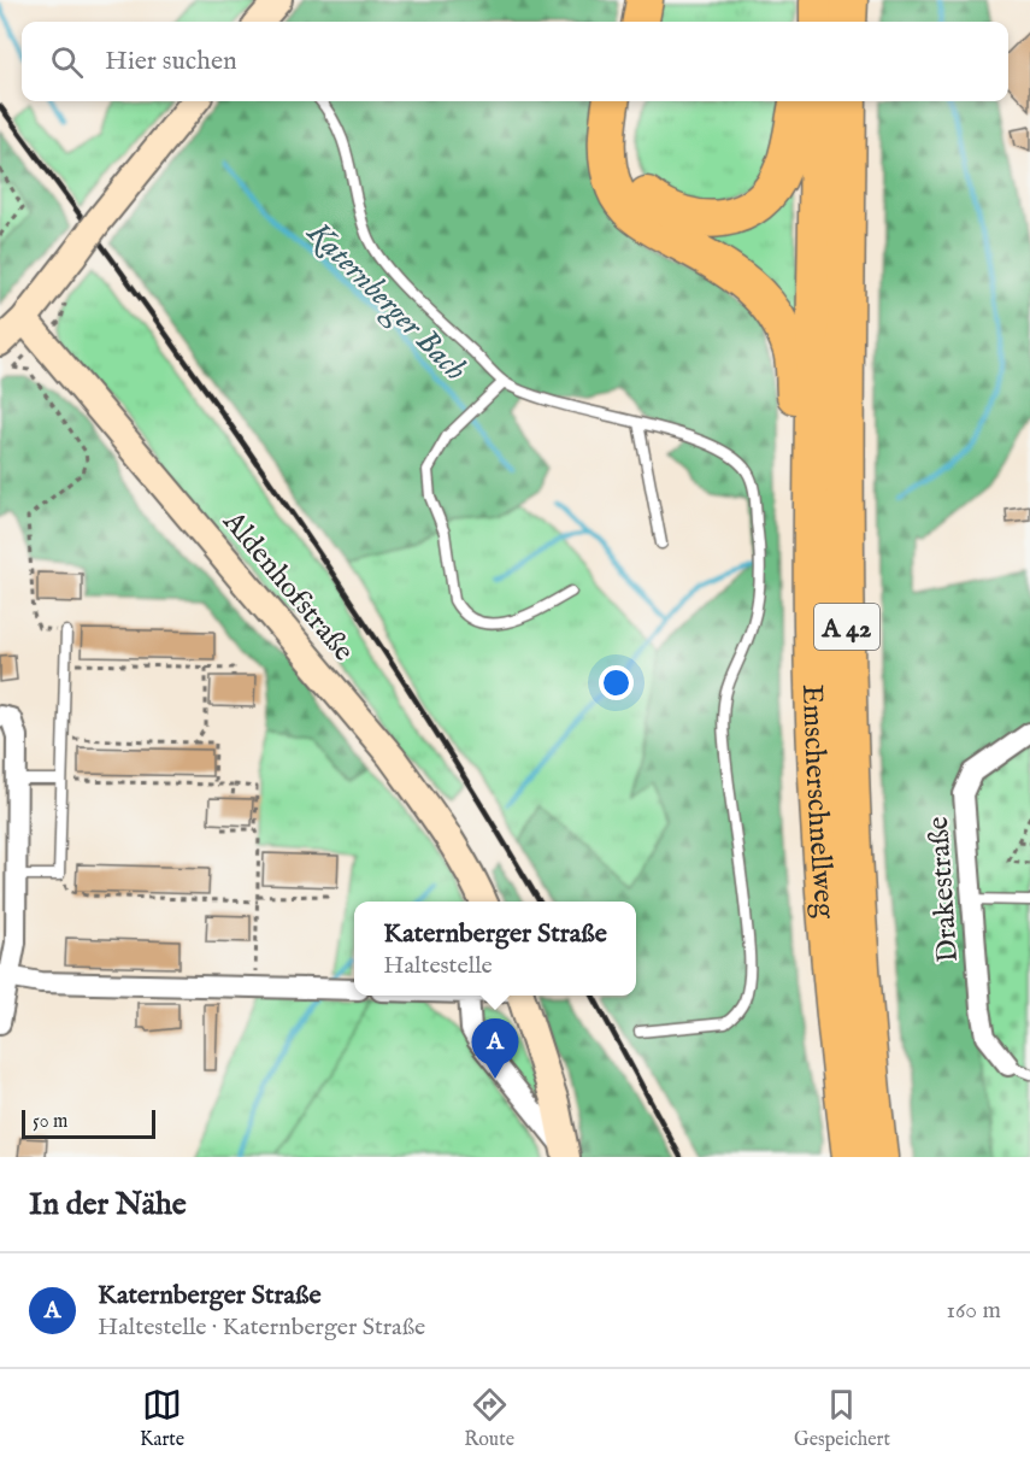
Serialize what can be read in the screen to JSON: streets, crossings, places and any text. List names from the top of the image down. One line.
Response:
{"streets":{"highway":["A 42","Emscherschnellweg"],"street":["Aldenhofstraße","Drakestraße"]},"water":["Katernberger Bach"],"scale_bar":"50 m","page":{"search":"Hier suchen","popup":["Katernberger Straße","Haltestelle"],"pins":"A","scale":"50 m","heading":"In der Nähe","list":[{"mark":"A","name":"Katernberger Straße","note":"Haltestelle · Katernberger Straße","value":"160 m"}],"nav":["Karte","Route","Gespeichert"]}}
